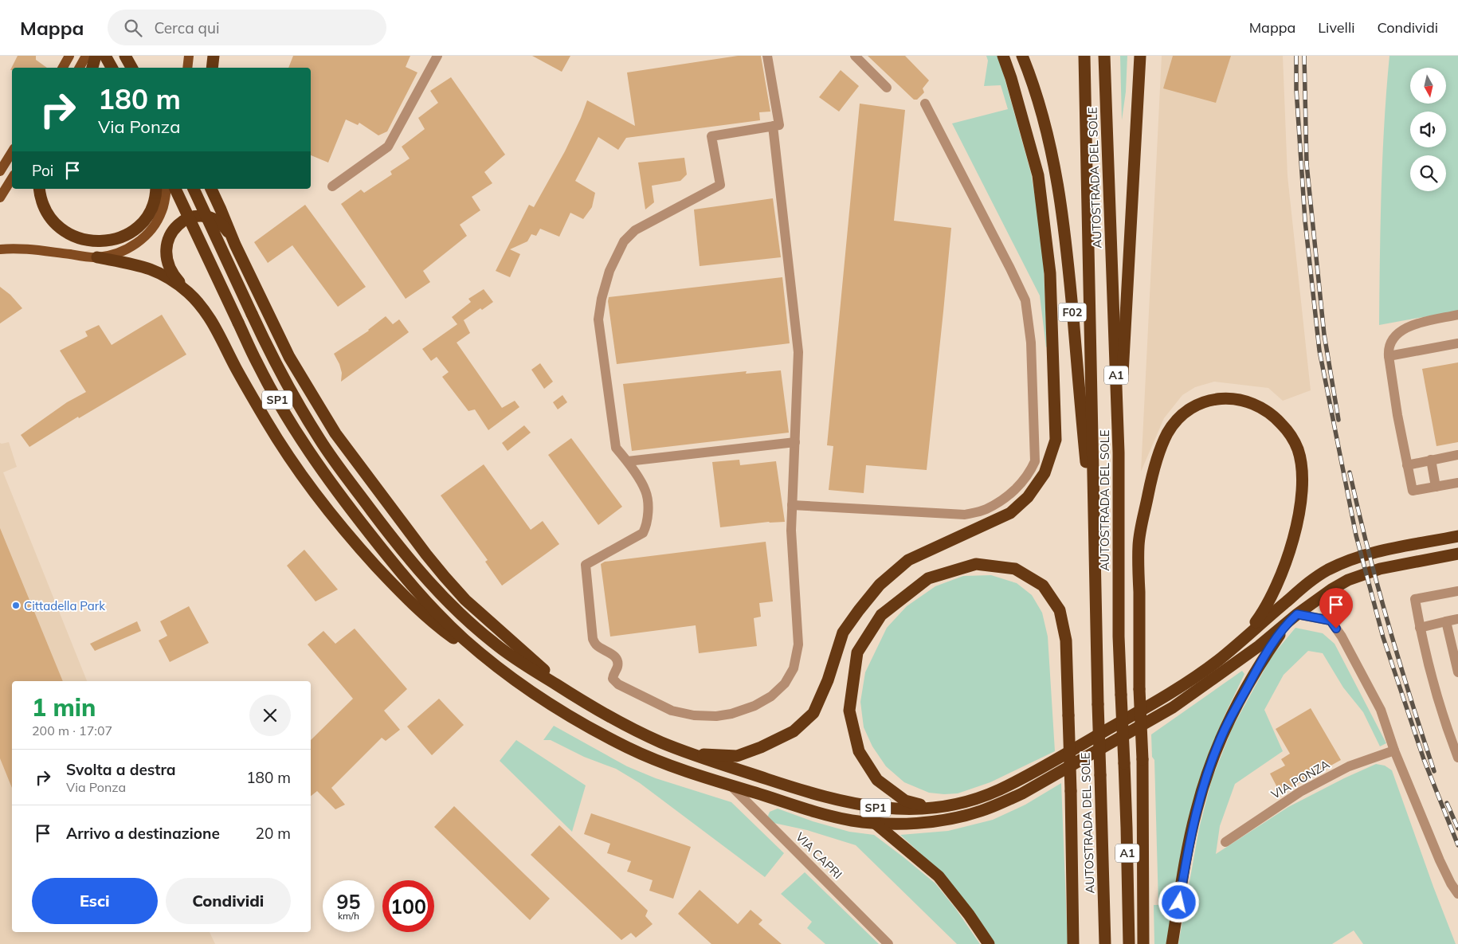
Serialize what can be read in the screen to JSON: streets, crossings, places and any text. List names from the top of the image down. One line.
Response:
{"streets":{"highway":["AUTOSTRADA DEL SOLE","F02","A1","SP1"],"street":["VIA PONZA","VIA CAPRI"]},"crossings":[["AUTOSTRADA DEL SOLE","F02"],["SP1","VIA CAPRI"]],"places":["Cittadella Park"],"north":"bottom","page":{"header":"Mappa","search":"Cerca qui","nav":["Mappa","Livelli","Condividi"],"turn":["180 m","Via Ponza"],"then":"Poi","heading":["1 min","200 m · 17:07"],"list":[{"name":"Svolta a destra","note":"Via Ponza","value":"180 m"},{"name":"Arrivo a destinazione","value":"20 m"}],"buttons":["Esci","Condividi"],"speed":"95 km/h","limit":"100"}}
